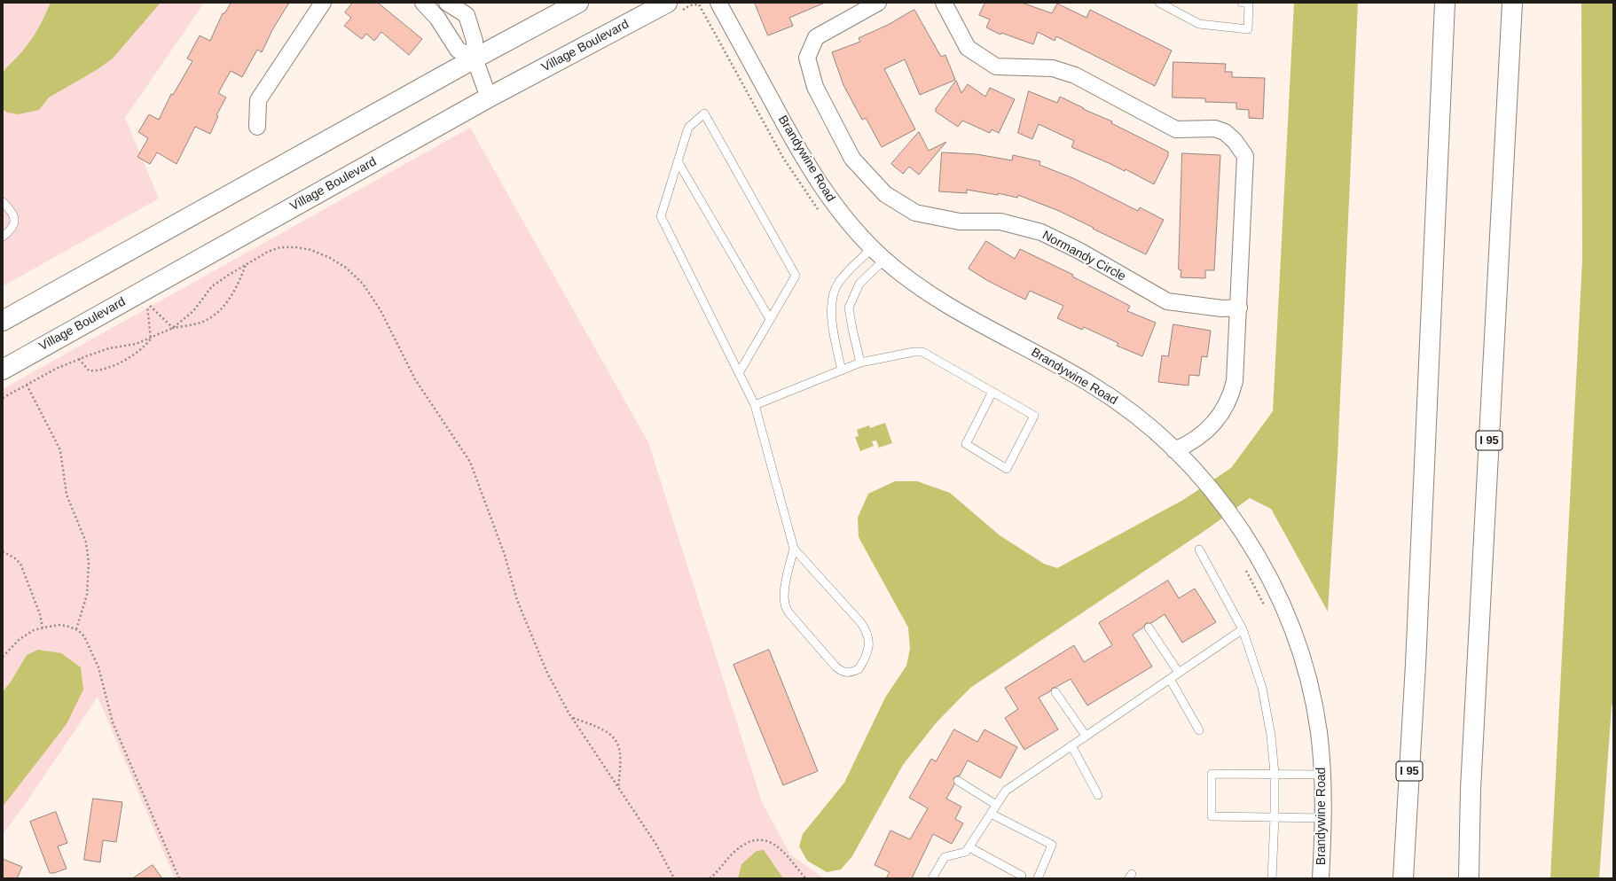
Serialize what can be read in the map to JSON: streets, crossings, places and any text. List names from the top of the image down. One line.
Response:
{"streets":{"main road":["Village Boulevard","I 95"],"street":["Brandywine Road","Normandy Circle"]}}
